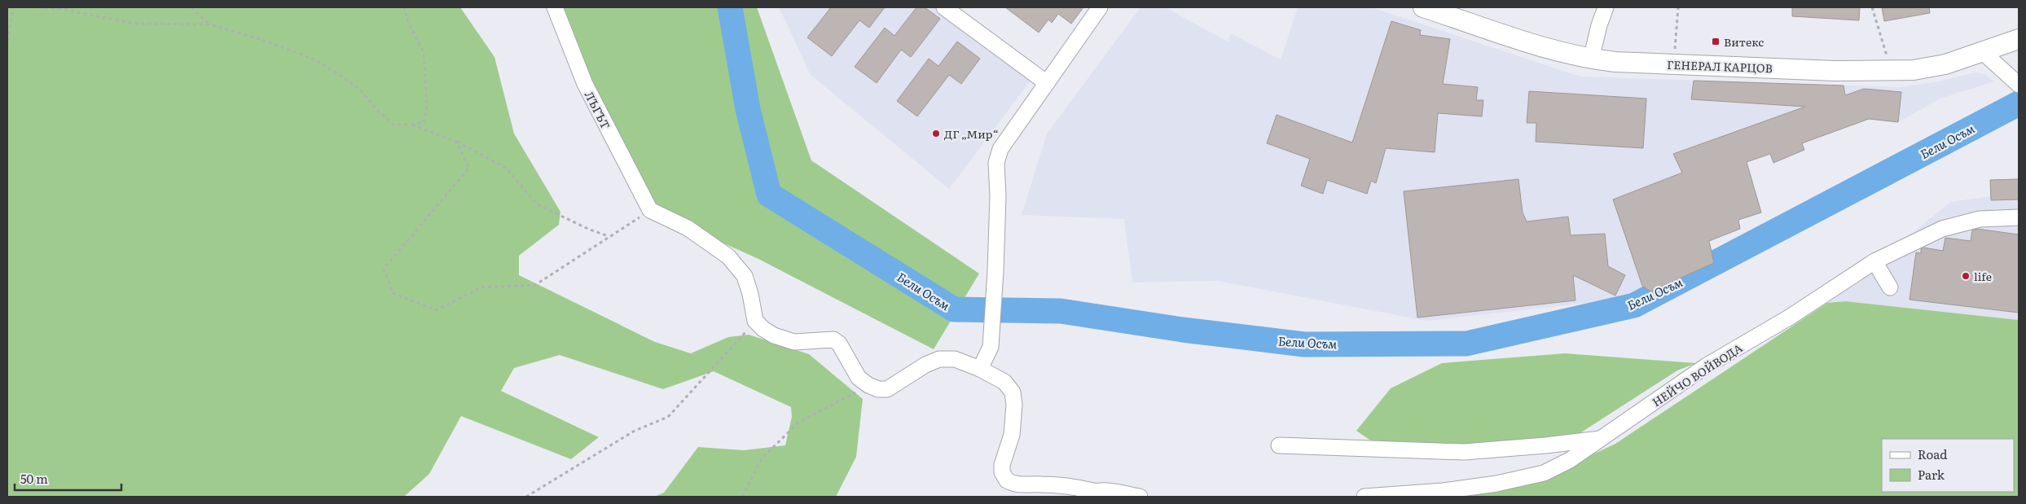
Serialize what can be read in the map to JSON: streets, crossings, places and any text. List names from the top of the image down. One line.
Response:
{"streets":{"main road":["ГЕНЕРАЛ КАРЦОВ"],"street":["ЛЪГЪТ","НЕЙЧО ВОЙВОДА"]},"water":["Бели Осъм"],"places":{"transit":["Витекс"],"other":["ДГ „Мир“","life"]},"legend":["Road","Park"],"scale_bar":"50 m"}
